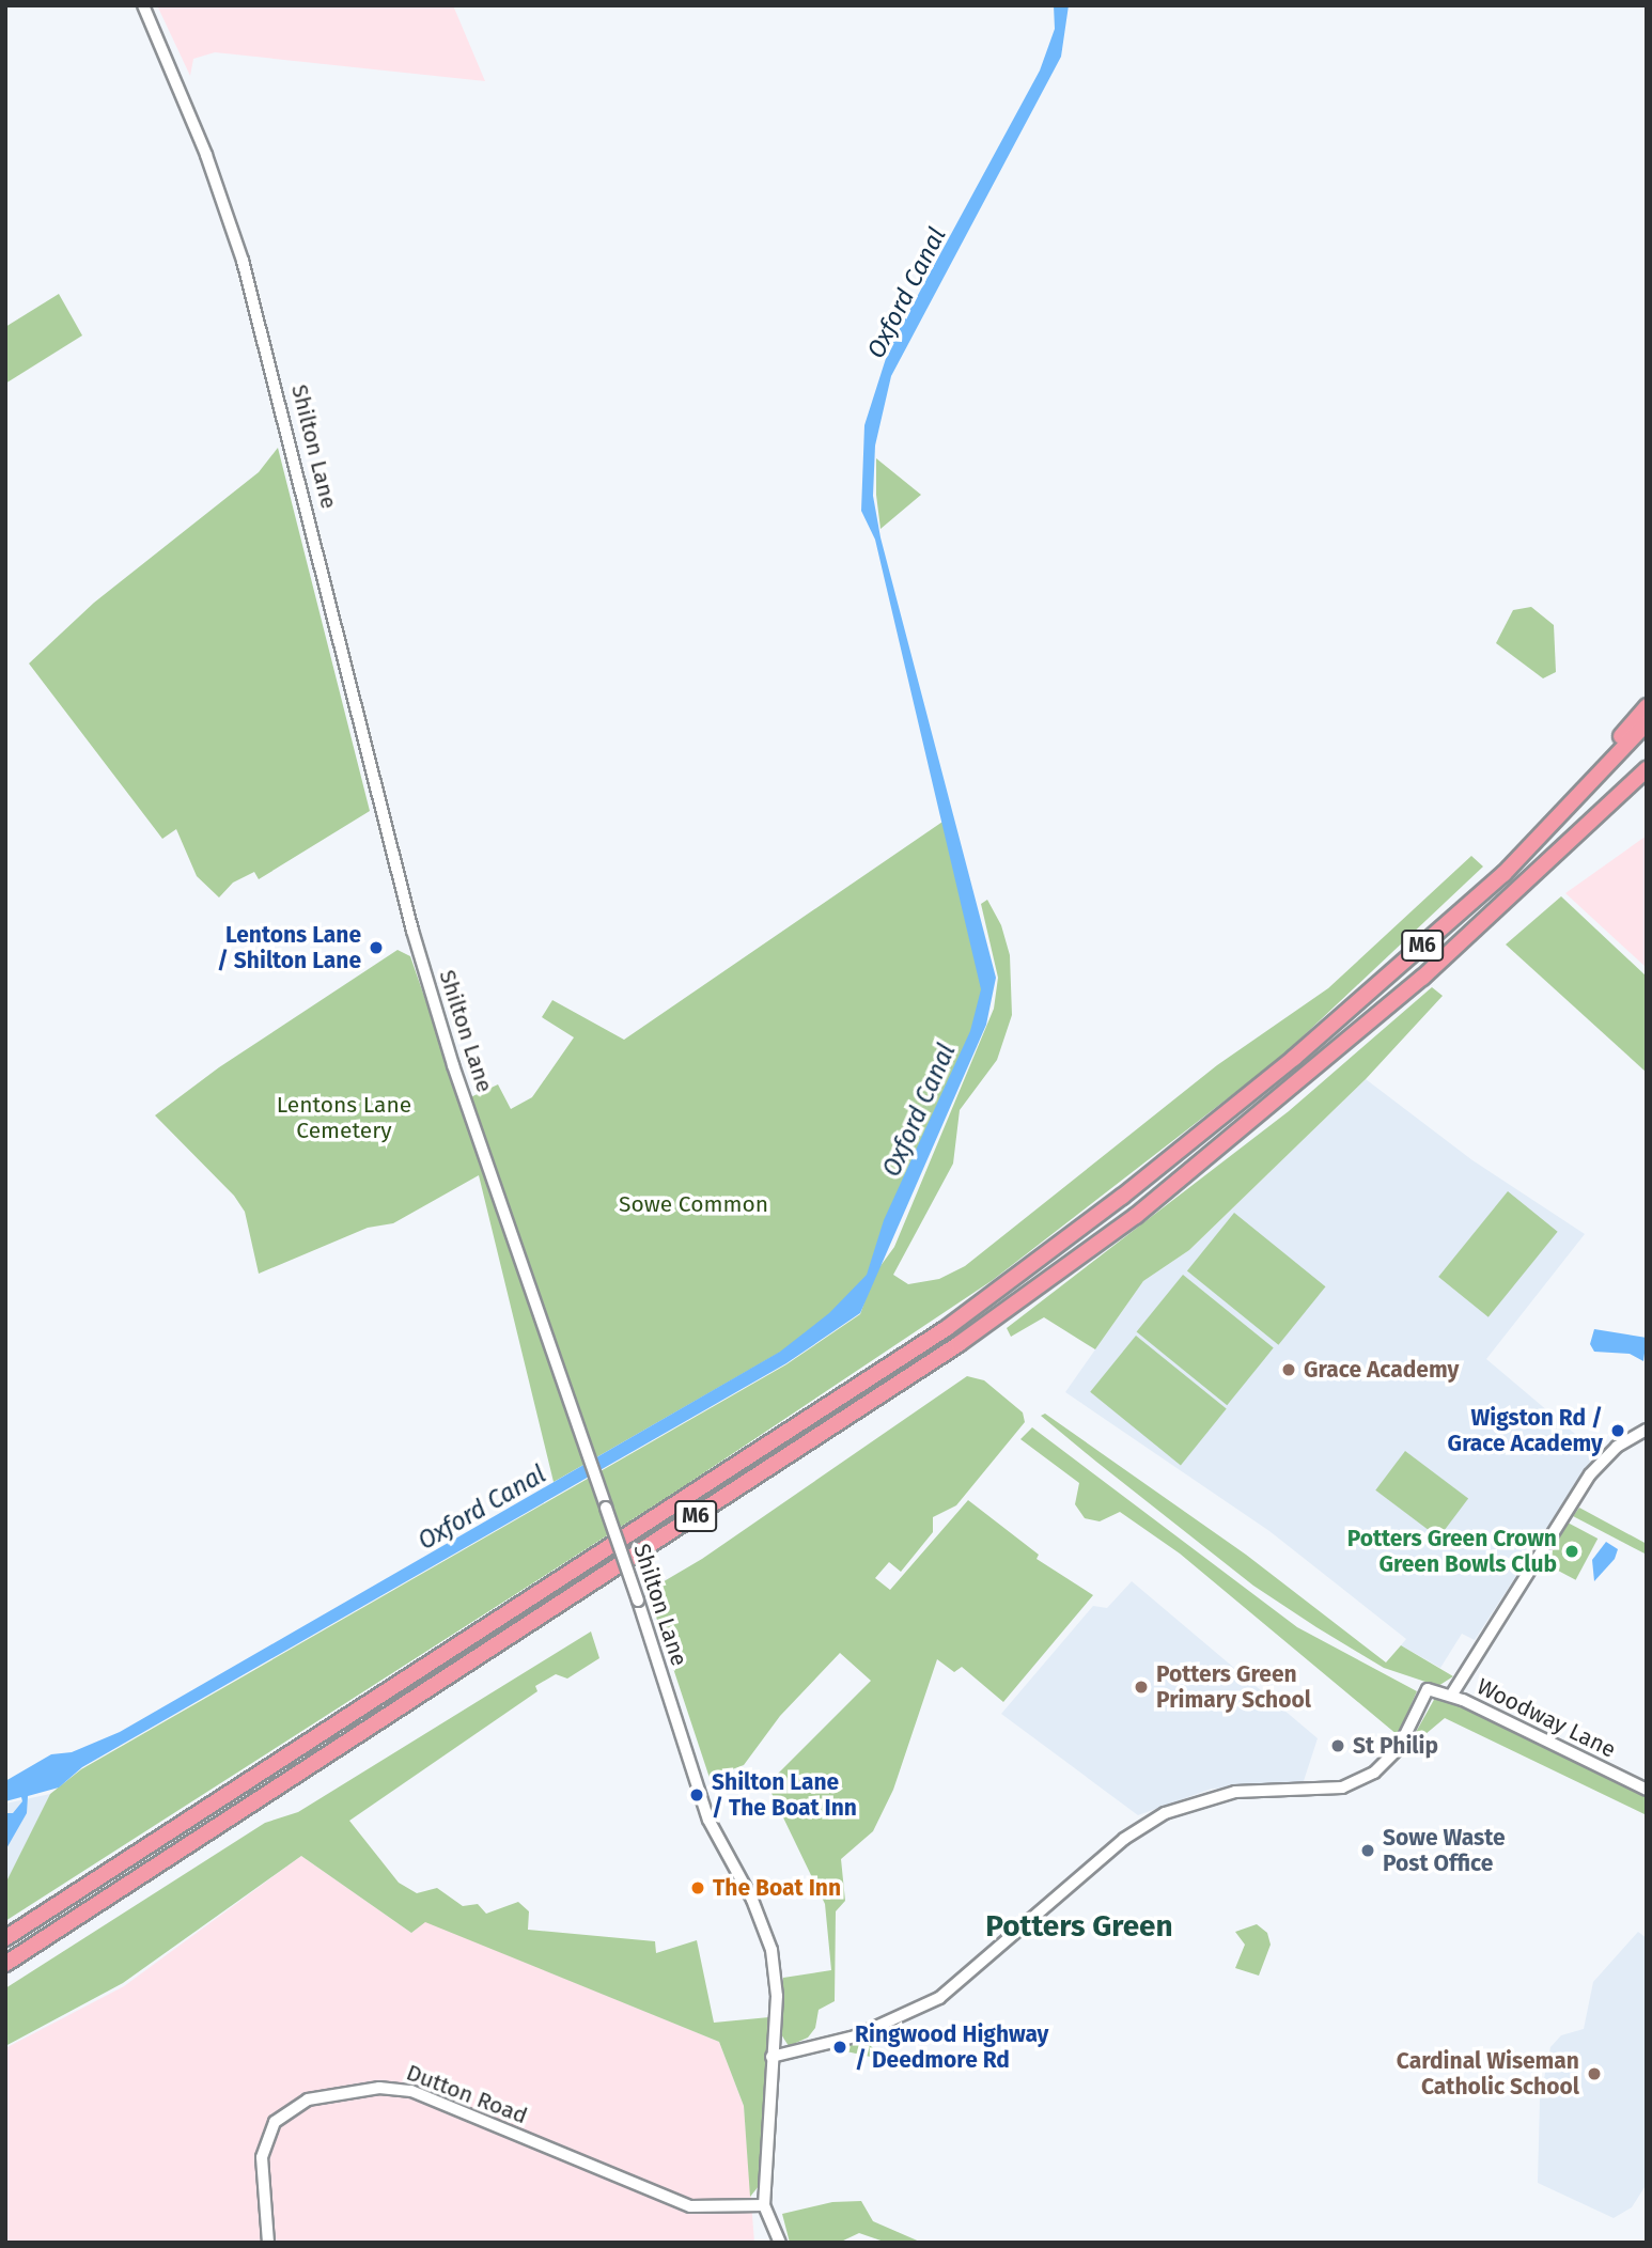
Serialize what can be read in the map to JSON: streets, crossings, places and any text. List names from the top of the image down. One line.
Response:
{"streets":{"highway":["M6"],"street":["Shilton Lane","Woodway Lane","Dutton Road"]},"crossings":[["Shilton Lane","Woodway Lane"],["Shilton Lane","Dutton Road"]],"districts":["Potters Green"],"water":["Oxford Canal"],"parks":["Lentons Lane Cemetery","Sowe Common"],"places":["Lentons Lane / Shilton Lane","Grace Academy","Wigston Rd / Grace Academy","Potters Green Crown Green Bowls Club","Potters Green Primary School","St Philip","Shilton Lane / The Boat Inn","Sowe Waste Post Office","The Boat Inn","Ringwood Highway / Deedmore Rd","Cardinal Wiseman Catholic School"]}
